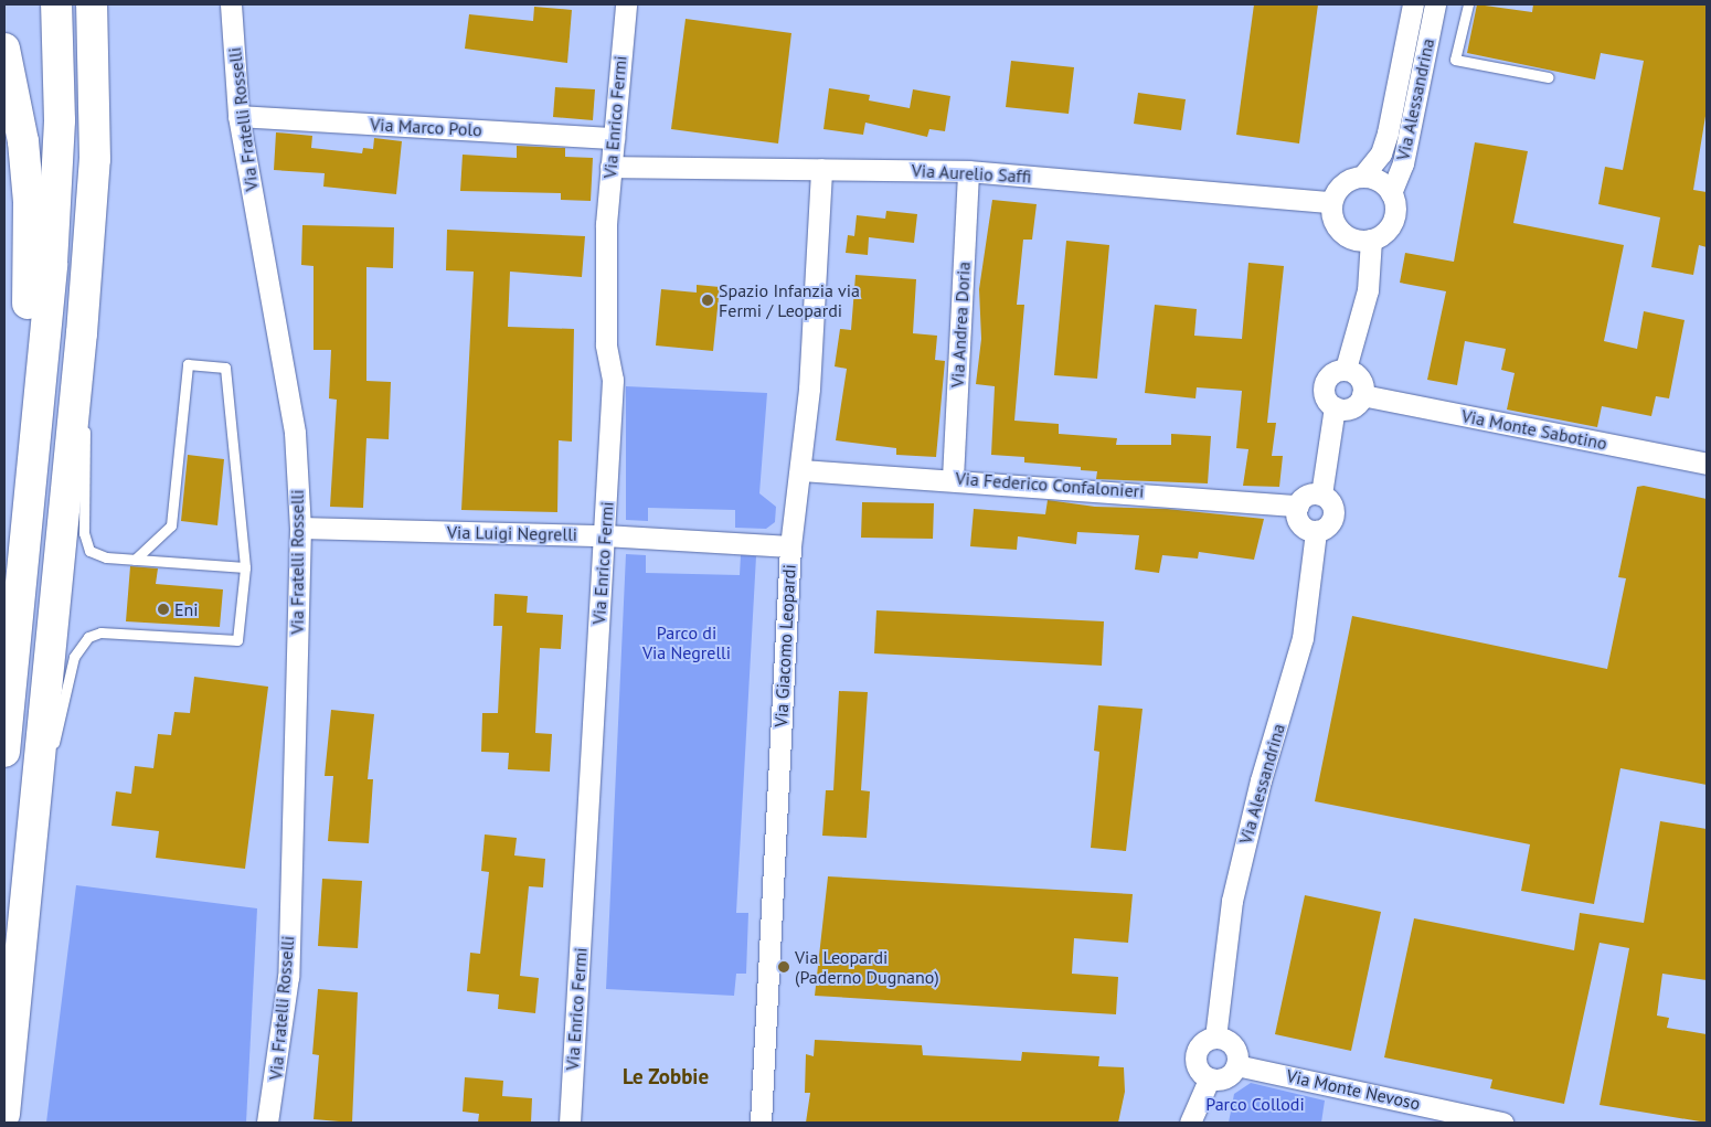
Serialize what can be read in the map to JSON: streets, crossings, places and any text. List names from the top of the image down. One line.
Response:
{"streets":{"street":["Via Alessandrina","Via Enrico Fermi","Via Fratelli Rosselli","Via Marco Polo","Via Aurelio Saffi","Via Andrea Doria","Via Monte Sabotino","Via Federico Confalonieri","Via Luigi Negrelli","Via Giacomo Leopardi","Via Monte Nevoso"]},"crossings":[["Via Alessandrina","Via Aurelio Saffi"],["Via Alessandrina","Via Federico Confalonieri"],["Via Alessandrina","Via Monte Nevoso"],["Via Enrico Fermi","Via Marco Polo"],["Via Enrico Fermi","Via Aurelio Saffi"],["Via Enrico Fermi","Via Luigi Negrelli"],["Via Fratelli Rosselli","Via Marco Polo"],["Via Fratelli Rosselli","Via Luigi Negrelli"],["Via Aurelio Saffi","Via Andrea Doria"],["Via Aurelio Saffi","Via Giacomo Leopardi"],["Via Andrea Doria","Via Federico Confalonieri"],["Via Federico Confalonieri","Via Giacomo Leopardi"],["Via Luigi Negrelli","Via Giacomo Leopardi"]],"districts":["Le Zobbie"],"parks":["Parco di Via Negrelli","Parco Collodi"],"places":["Spazio Infanzia via Fermi / Leopardi","Eni","Via Leopardi (Paderno Dugnano)"]}
